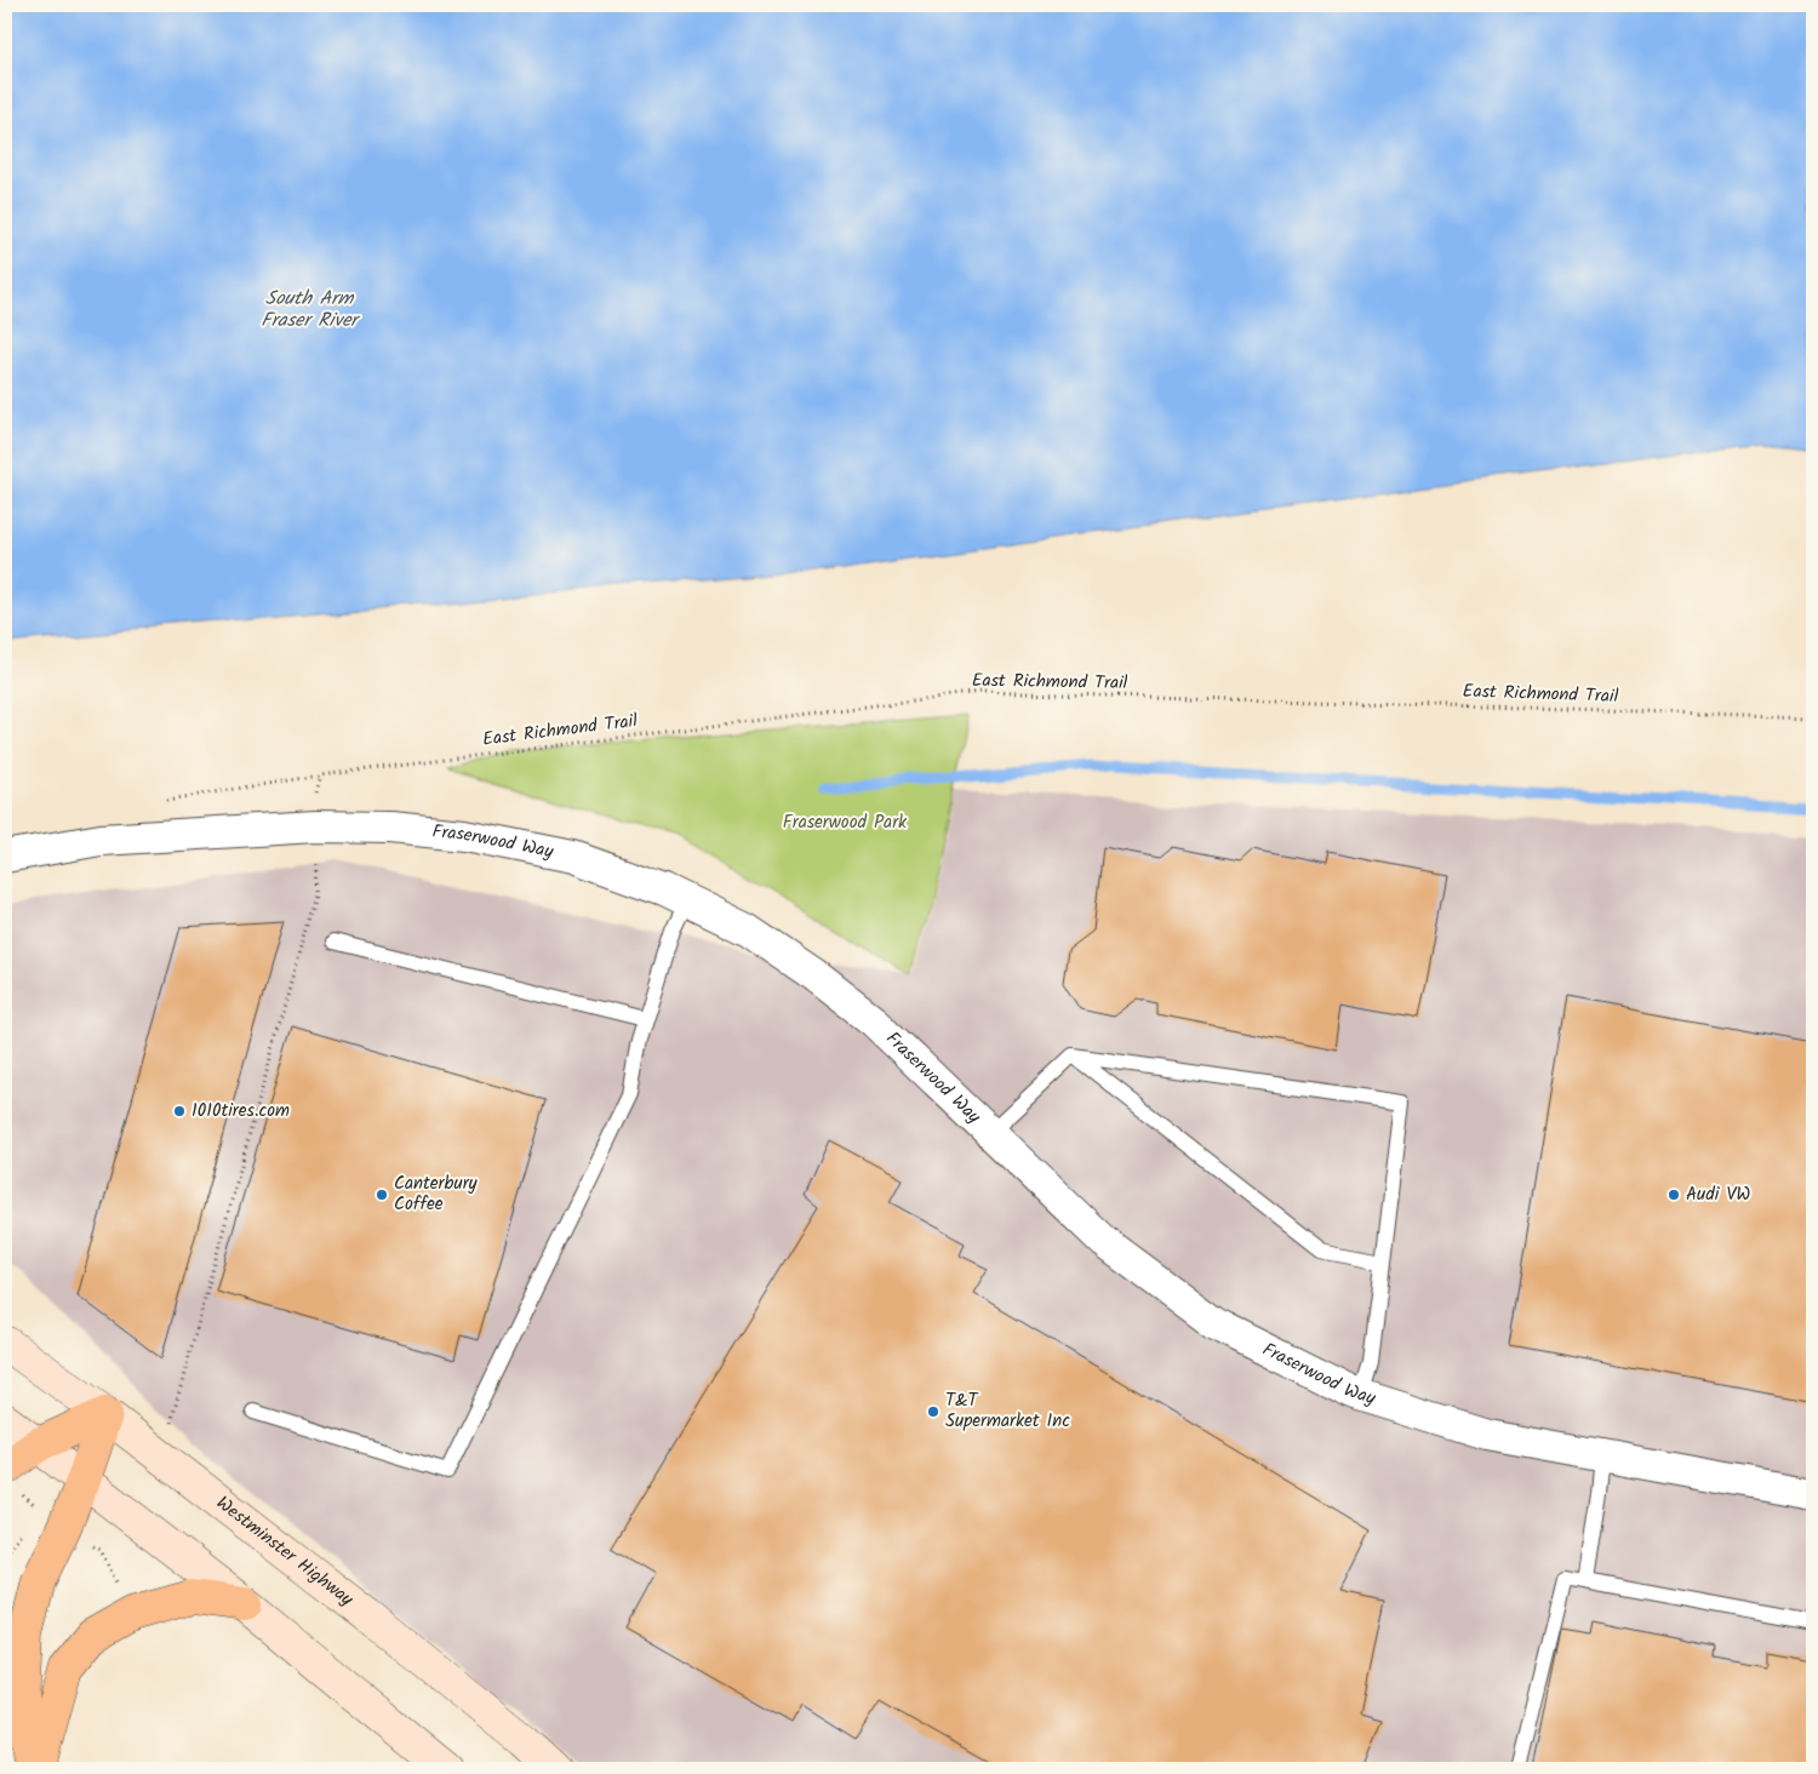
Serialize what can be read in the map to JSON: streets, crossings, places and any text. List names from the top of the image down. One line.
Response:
{"streets":{"main road":["Westminster Highway"],"street":["Fraserwood Way"],"path":["East Richmond Trail"]},"water":["South Arm Fraser River"],"parks":["Fraserwood Park"],"places":["1010tires.com","Canterbury Coffee","Audi VW","T&T Supermarket Inc"]}
